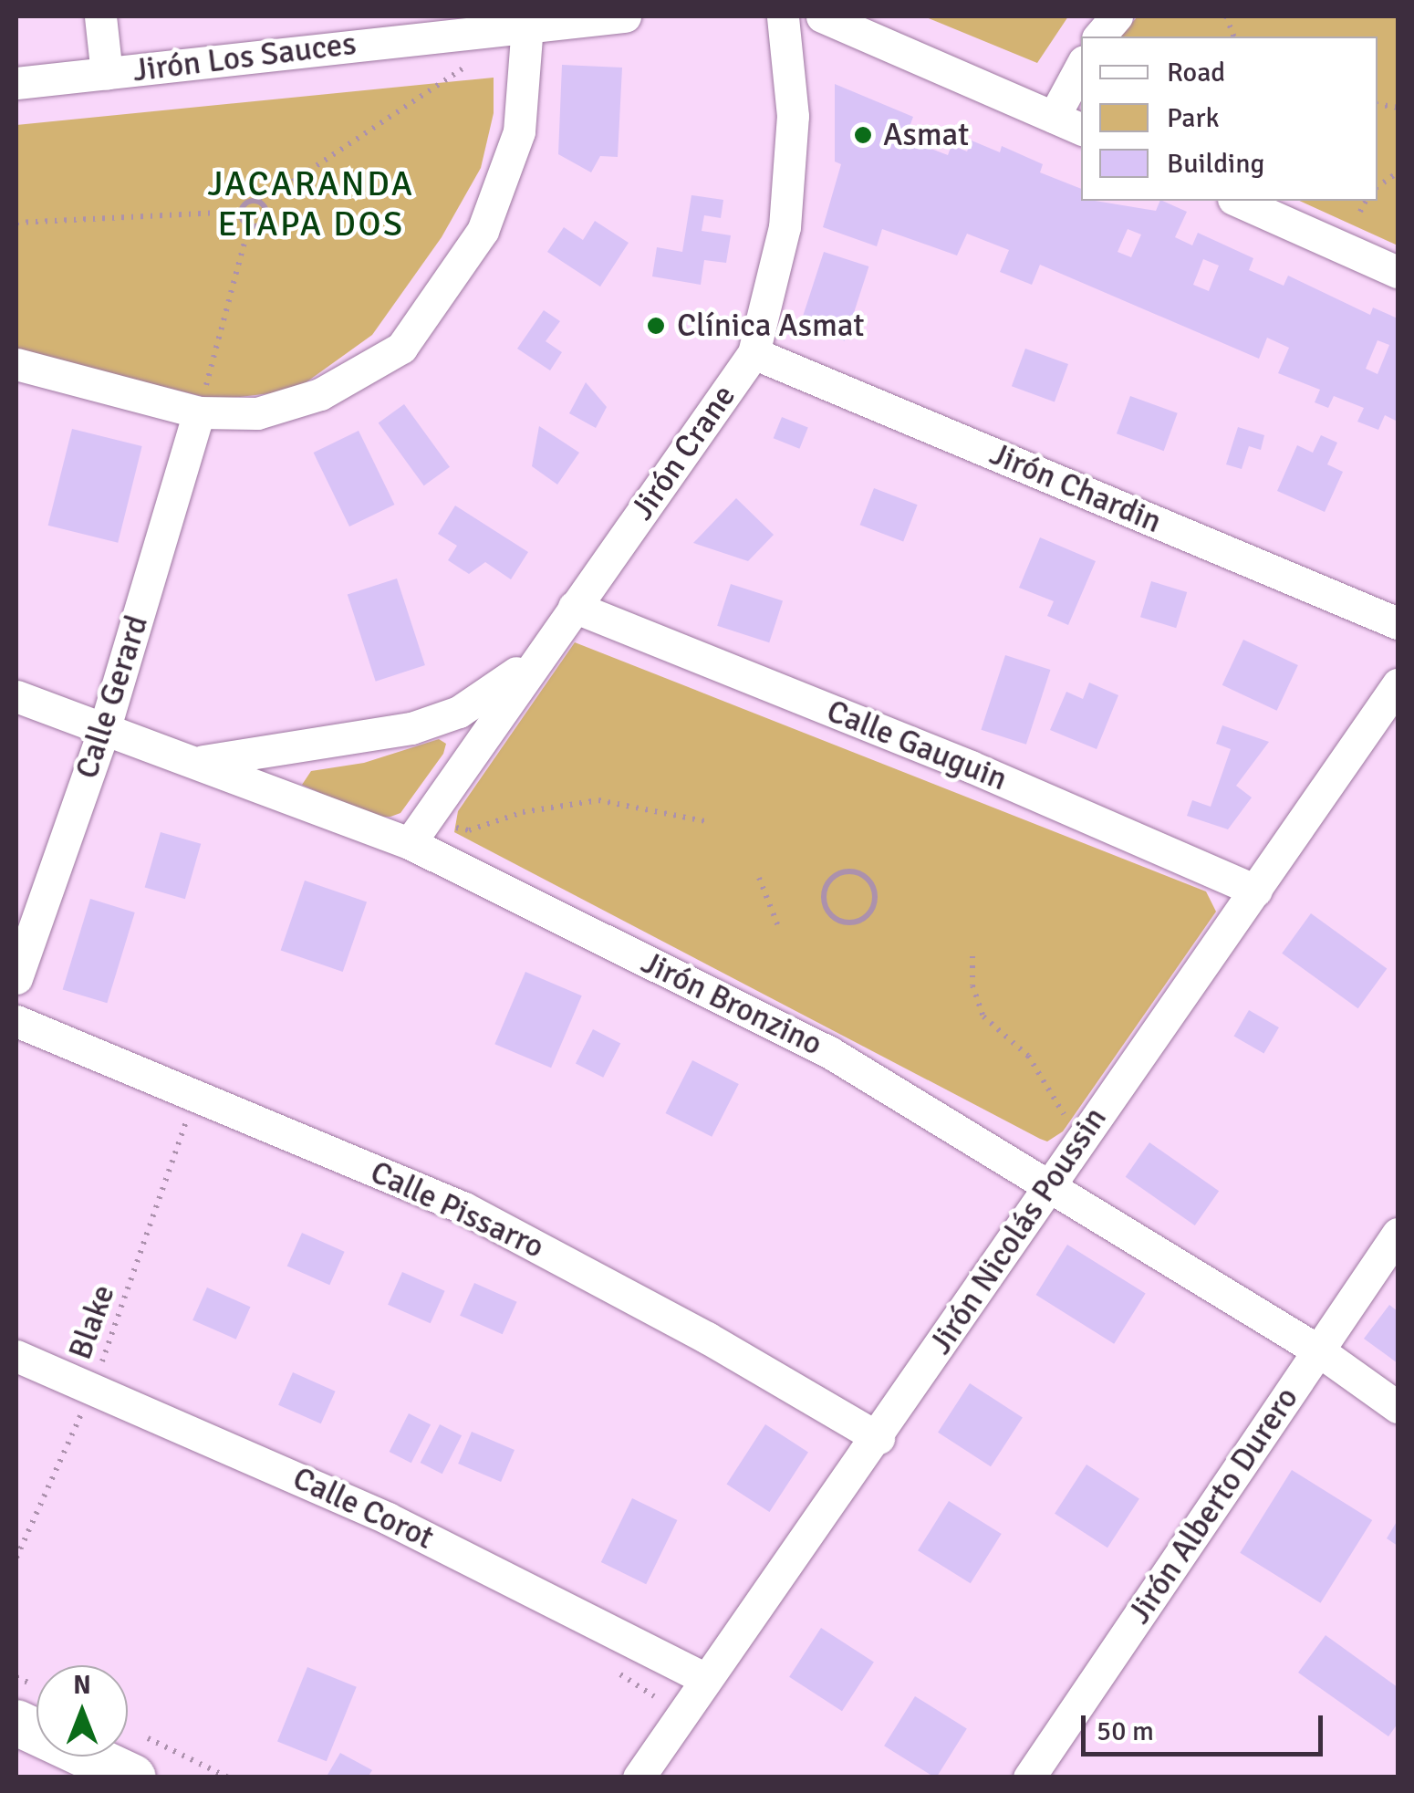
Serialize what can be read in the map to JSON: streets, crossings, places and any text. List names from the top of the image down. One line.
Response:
{"streets":{"street":["Jirón Los Sauces","Jirón Crane","Jirón Chardin","Calle Gerard","Calle Gauguin","Jirón Bronzino","Calle Pissarro","Jirón Nicolás Poussin","Jirón Alberto Durero","Calle Corot"],"path":["Blake"]},"crossings":[["Jirón Crane","Jirón Chardin"],["Jirón Crane","Calle Gauguin"],["Jirón Crane","Jirón Bronzino"],["Calle Gerard","Jirón Bronzino"],["Calle Gauguin","Jirón Nicolás Poussin"],["Jirón Bronzino","Jirón Nicolás Poussin"],["Jirón Bronzino","Jirón Alberto Durero"],["Calle Pissarro","Jirón Nicolás Poussin"],["Calle Pissarro","Blake"],["Jirón Nicolás Poussin","Calle Corot"],["Blake","Calle Corot"]],"districts":["JACARANDA ETAPA DOS"],"places":["Asmat","Clínica Asmat"],"legend":["Road","Park","Building"],"scale_bar":"50 m","north":"top"}
